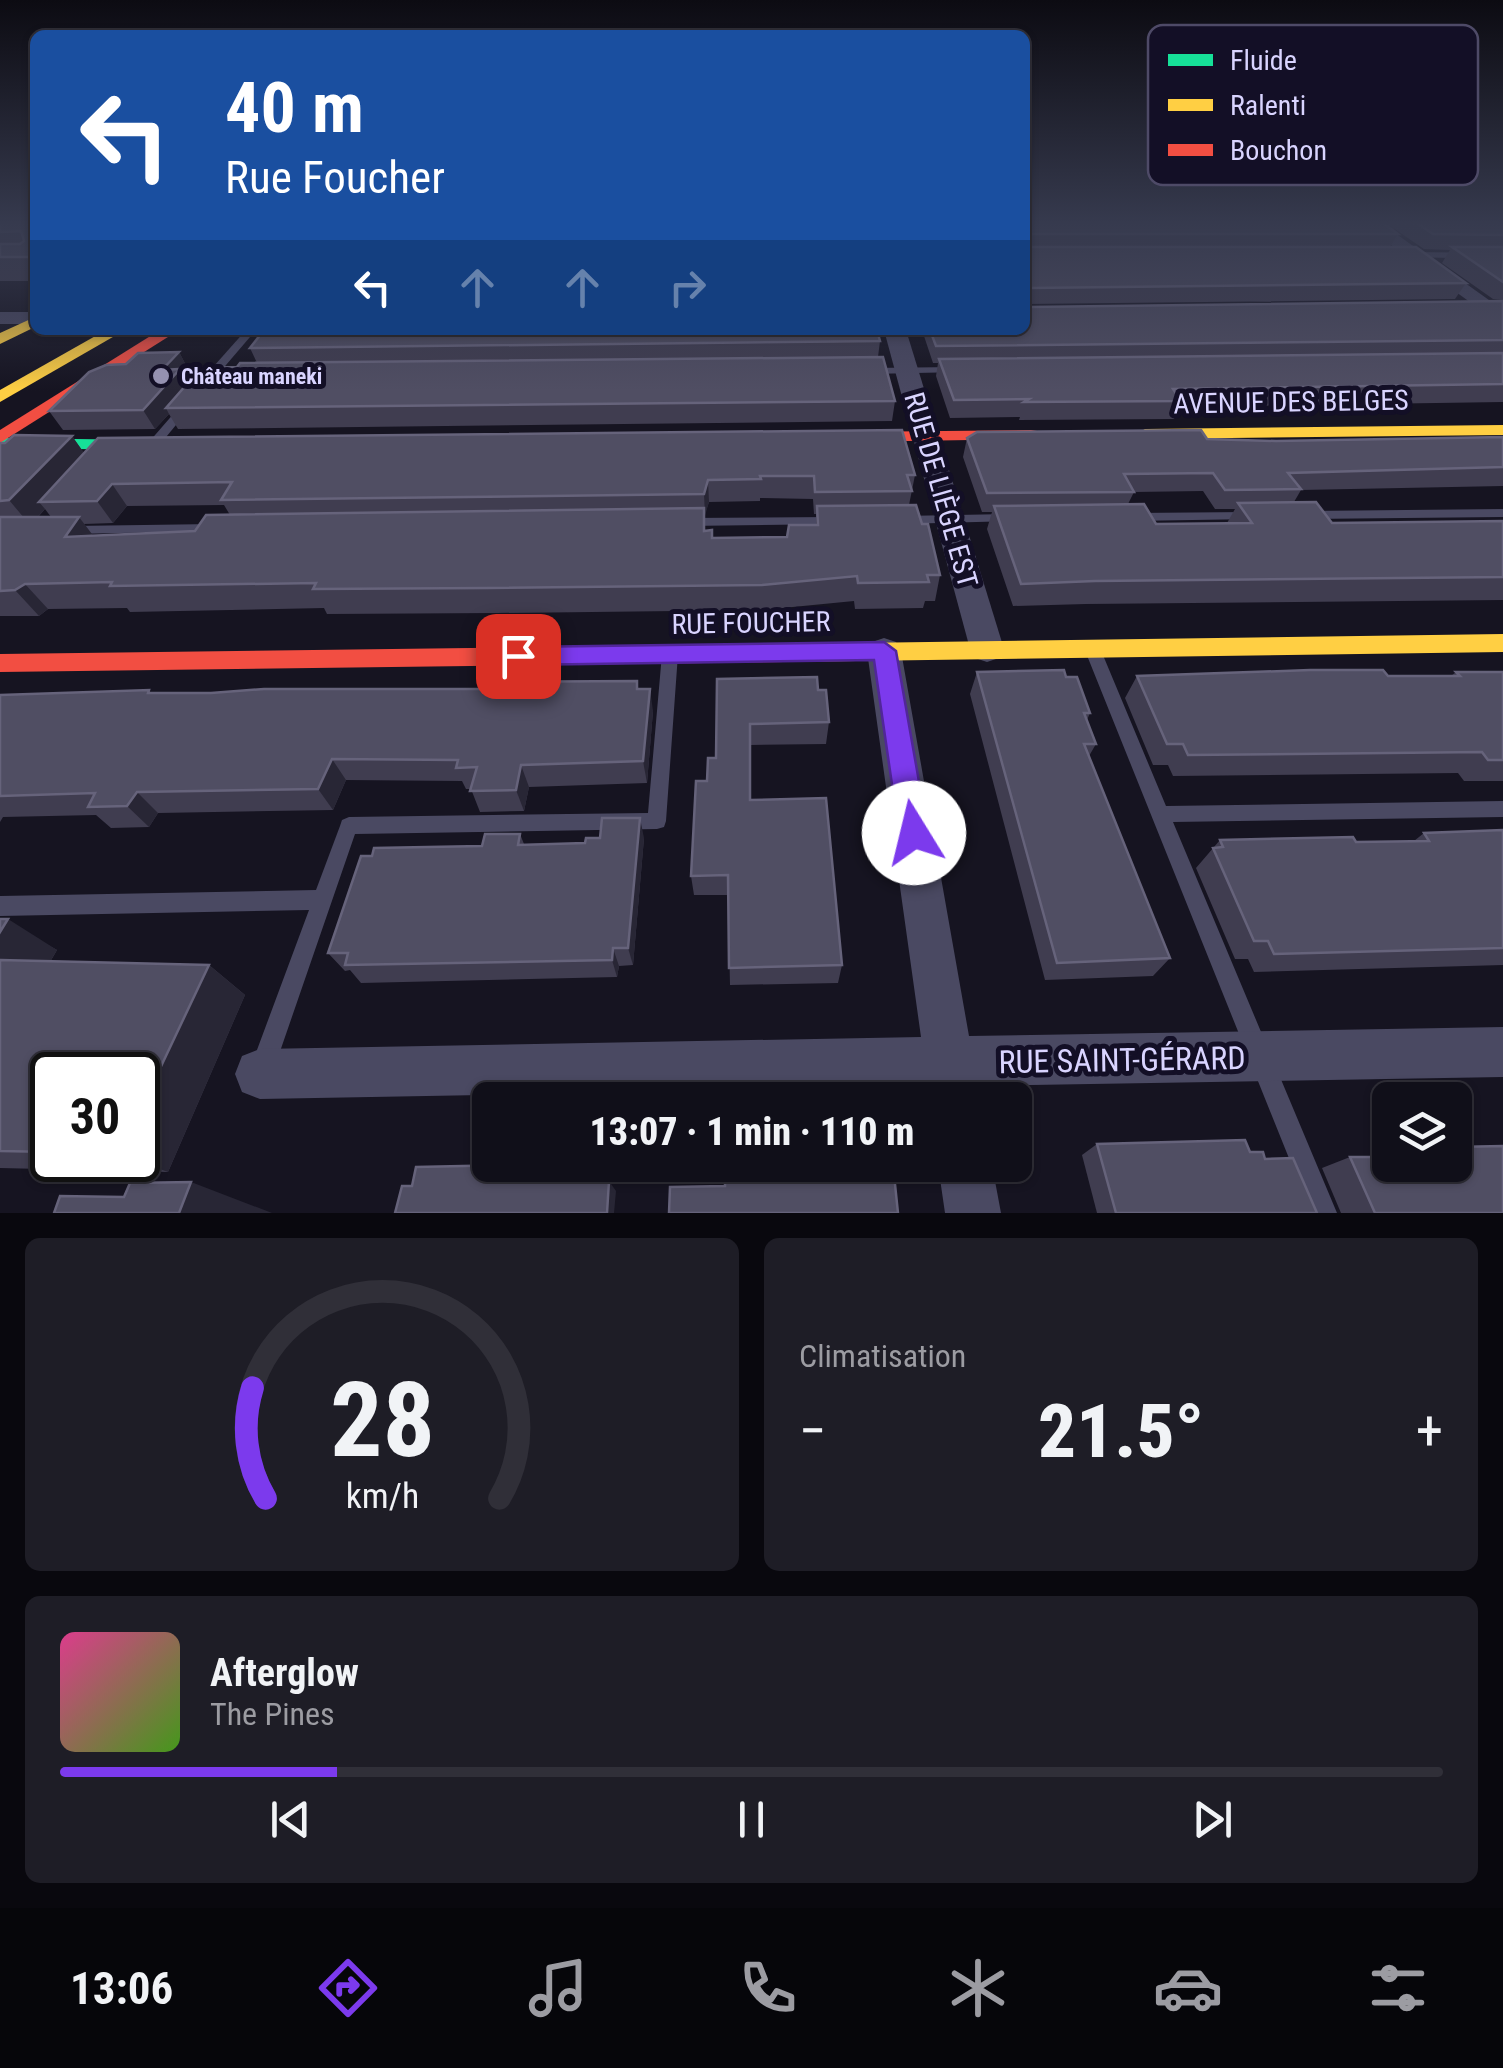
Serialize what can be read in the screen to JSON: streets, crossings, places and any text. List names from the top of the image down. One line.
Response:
{"streets":{"main road":["AVENUE DES BELGES","RUE FOUCHER"],"street":["RUE DE LIÈGE EST","RUE SAINT-GÉRARD"]},"crossings":[["RUE DE LIÈGE EST","RUE FOUCHER"]],"places":["Château maneki"],"legend":["Fluide","Ralenti","Bouchon"],"page":{"turn":["40 m","Rue Foucher"],"limit":"30","trip":"13:07 · 1 min · 110 m","tile":"Climatisation","heat":["−","21.5°","+"],"song":["Afterglow","The Pines"],"tabs":"13:06","gauge":["28","km/h"]}}
